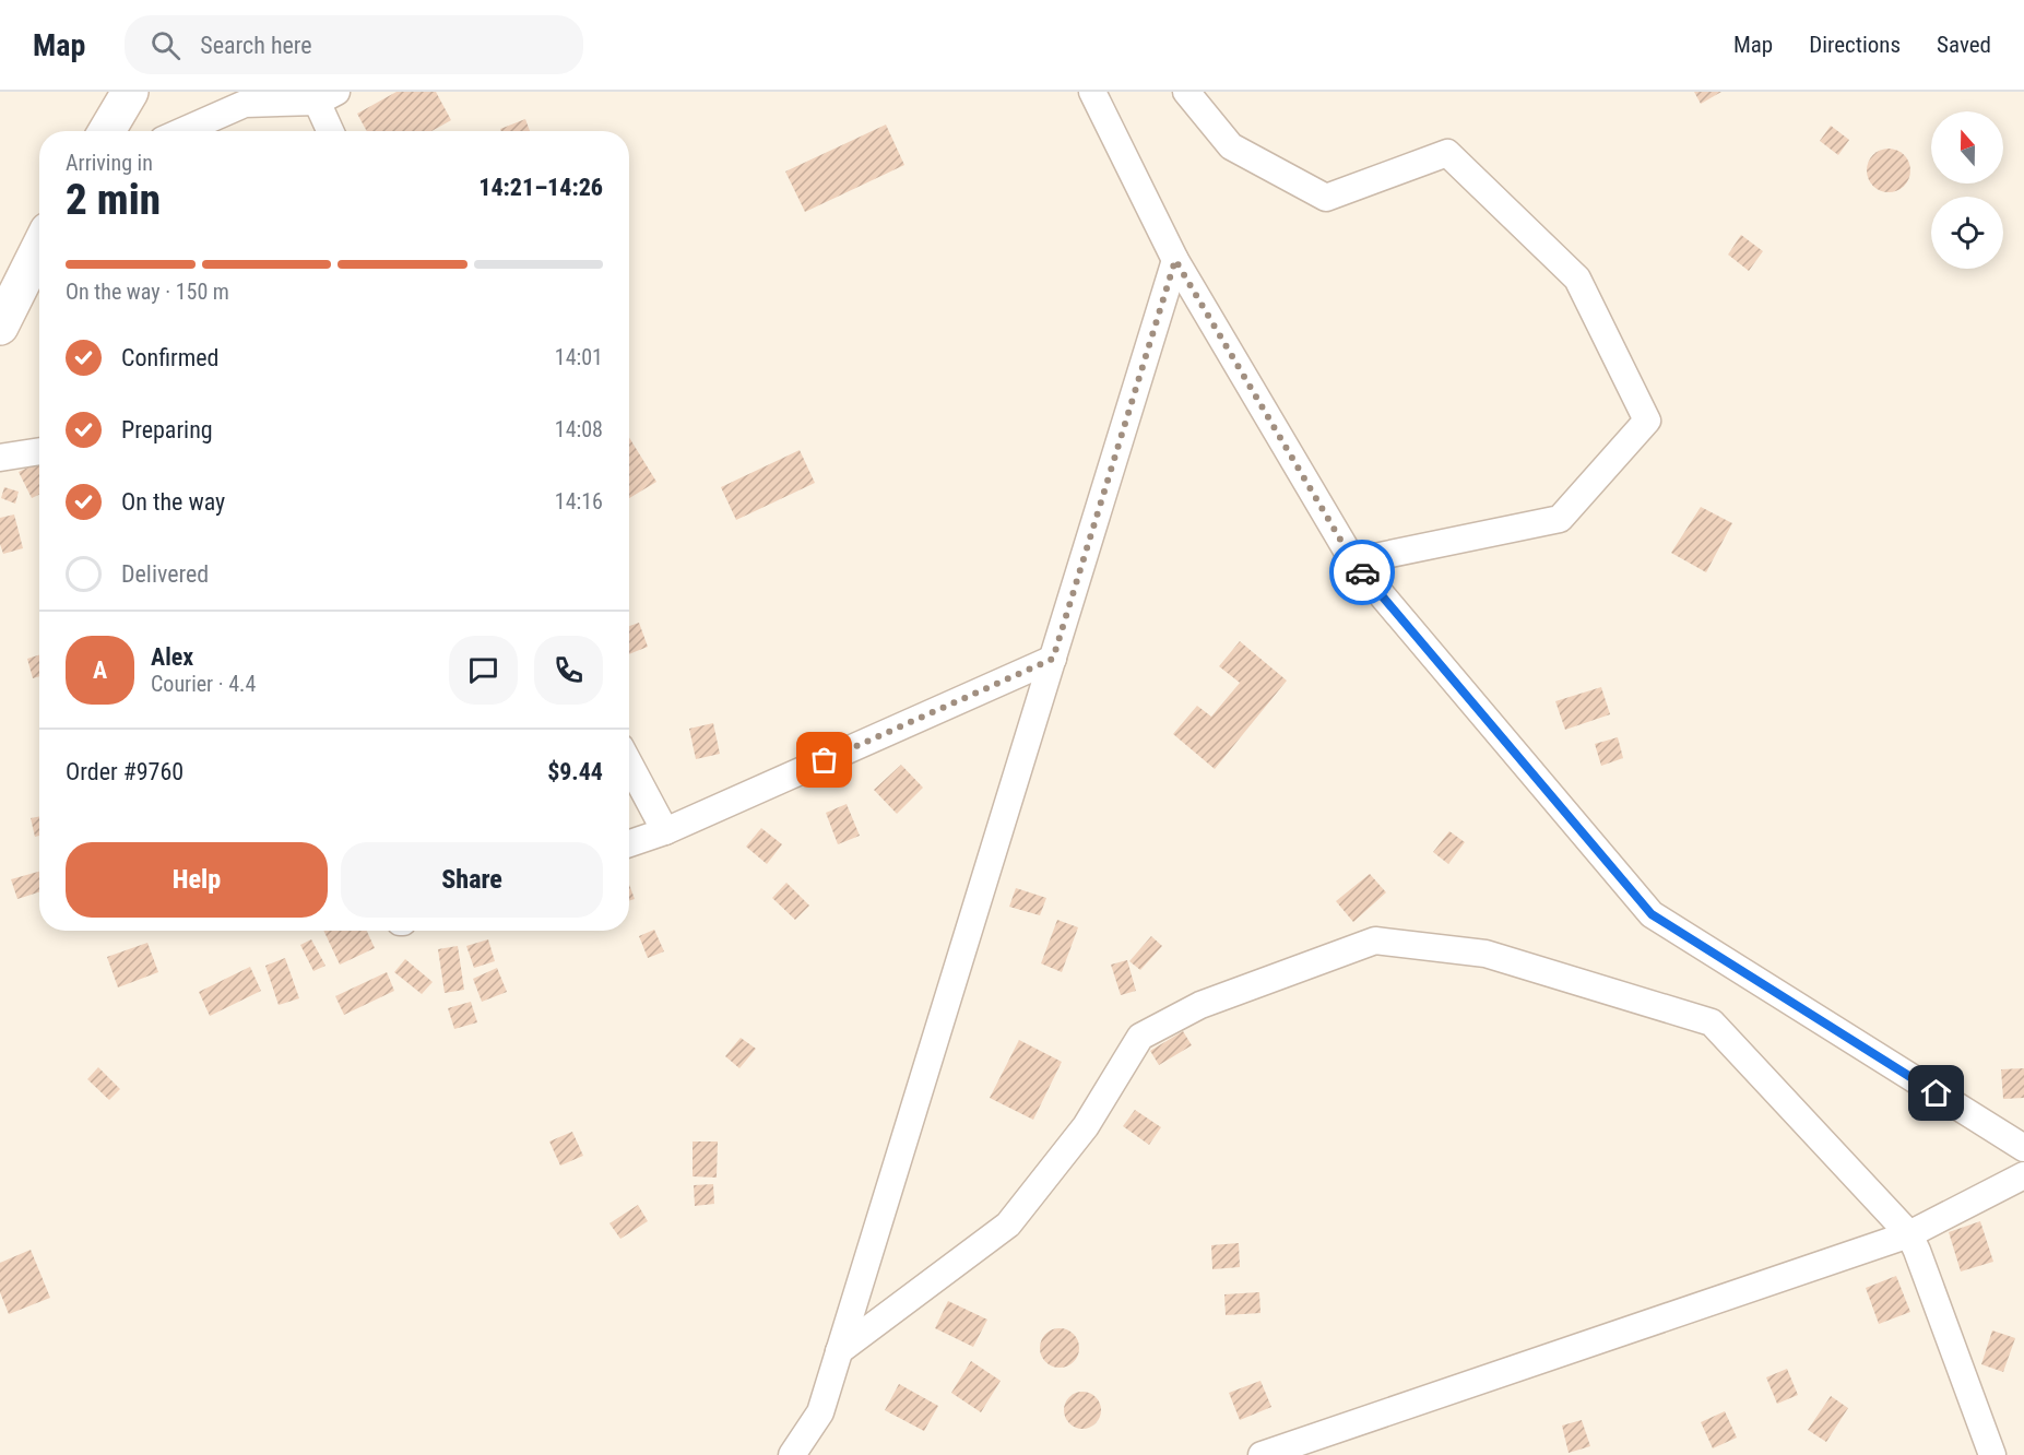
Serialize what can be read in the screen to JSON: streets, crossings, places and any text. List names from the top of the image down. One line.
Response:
{"north":"top","page":{"header":"Map","search":"Search here","nav":["Map","Directions","Saved"],"heading":["2 min","Arriving in","14:21–14:26"],"panel":["Alex","Courier · 4.4","Order #9760","$9.44"],"bar":"On the way · 150 m","list":[["Confirmed","14:01"],["Preparing","14:08"],["On the way","14:16"],"Delivered"],"round":"A","buttons":["Help","Share"]}}
